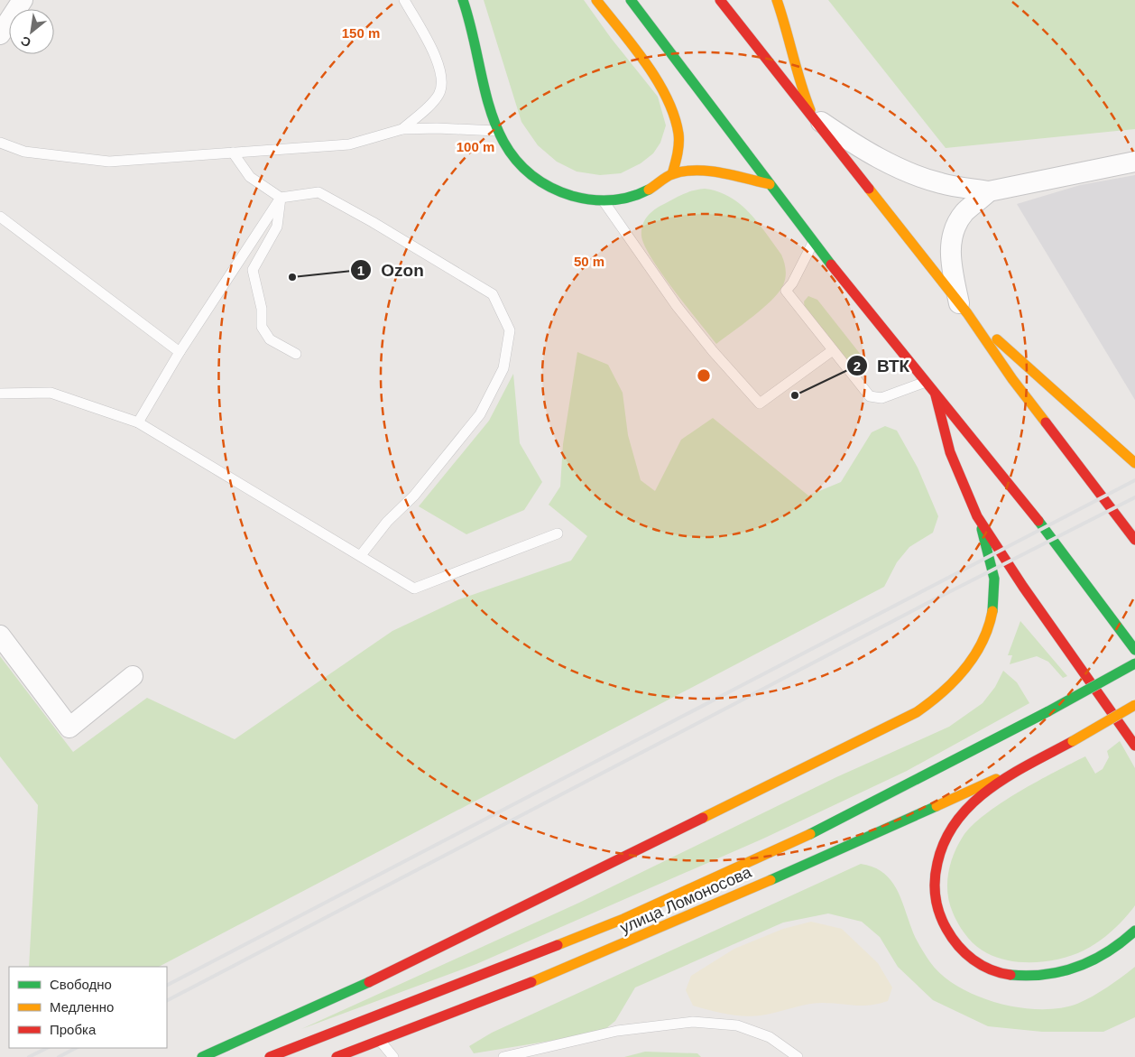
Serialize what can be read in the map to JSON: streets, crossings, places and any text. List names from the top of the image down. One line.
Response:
{"streets":{"main road":["улица Ломоносова"]},"places":["Ozon","ВТК"],"legend":["Свободно","Медленно","Пробка"],"north":"bottom left","rings":["150 m","100 m","50 m"]}
